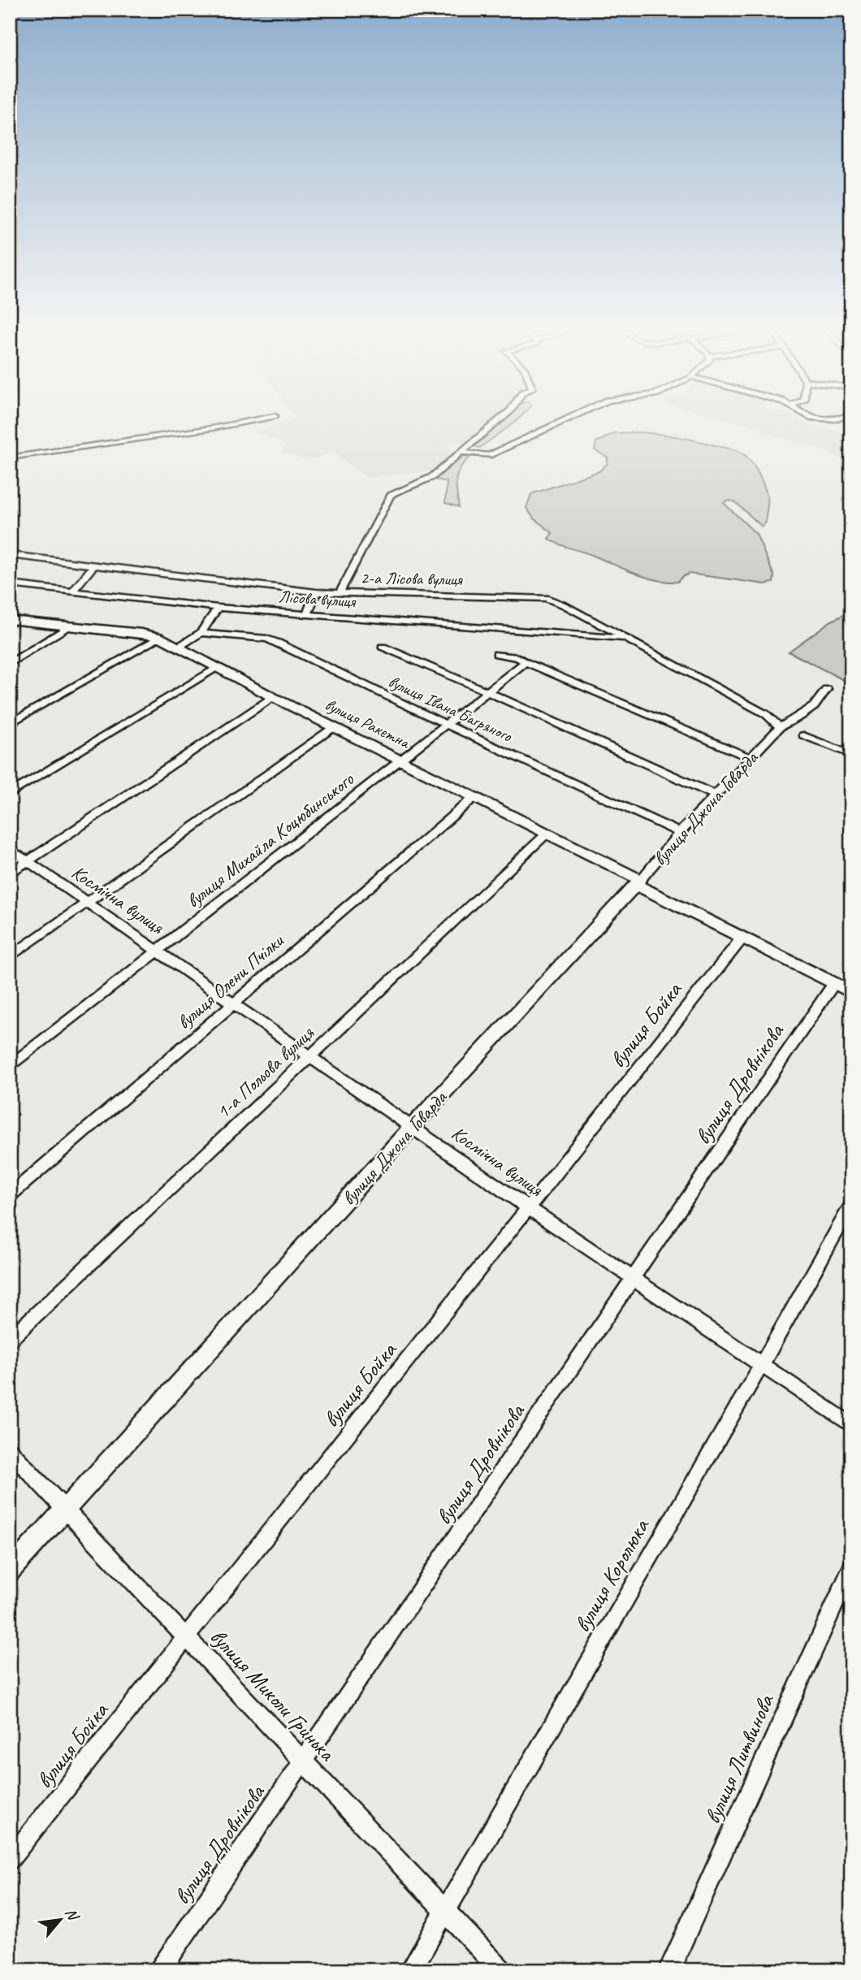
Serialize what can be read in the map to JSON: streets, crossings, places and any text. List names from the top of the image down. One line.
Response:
{"streets":{"street":["2-а Лісова вулиця","Лісова вулиця","вулиця Івана Багряного","вулиця Ракетна","вулиця Джона Говарда","вулиця Михайла Коцюбинського","Космічна вулиця","вулиця Олени Пчілки","вулиця Бойка","1-а Польова вулиця","вулиця Дровнікова","вулиця Королюка","вулиця Миколи Гринька","вулиця Литвинова"]},"crossings":[["2-а Лісова вулиця","Лісова вулиця"],["2-а Лісова вулиця","вулиця Джона Говарда"],["вулиця Івана Багряного","вулиця Джона Говарда"],["вулиця Івана Багряного","вулиця Михайла Коцюбинського"],["вулиця Ракетна","вулиця Джона Говарда"],["вулиця Ракетна","вулиця Михайла Коцюбинського"],["вулиця Ракетна","вулиця Олени Пчілки"],["вулиця Ракетна","вулиця Бойка"],["вулиця Ракетна","1-а Польова вулиця"],["вулиця Ракетна","вулиця Дровнікова"],["вулиця Джона Говарда","Космічна вулиця"],["вулиця Джона Говарда","вулиця Миколи Гринька"],["вулиця Михайла Коцюбинського","Космічна вулиця"],["Космічна вулиця","вулиця Олени Пчілки"],["Космічна вулиця","вулиця Бойка"],["Космічна вулиця","1-а Польова вулиця"],["Космічна вулиця","вулиця Дровнікова"],["Космічна вулиця","вулиця Королюка"],["вулиця Бойка","вулиця Миколи Гринька"],["вулиця Дровнікова","вулиця Миколи Гринька"],["вулиця Королюка","вулиця Миколи Гринька"]],"north":"top right"}
